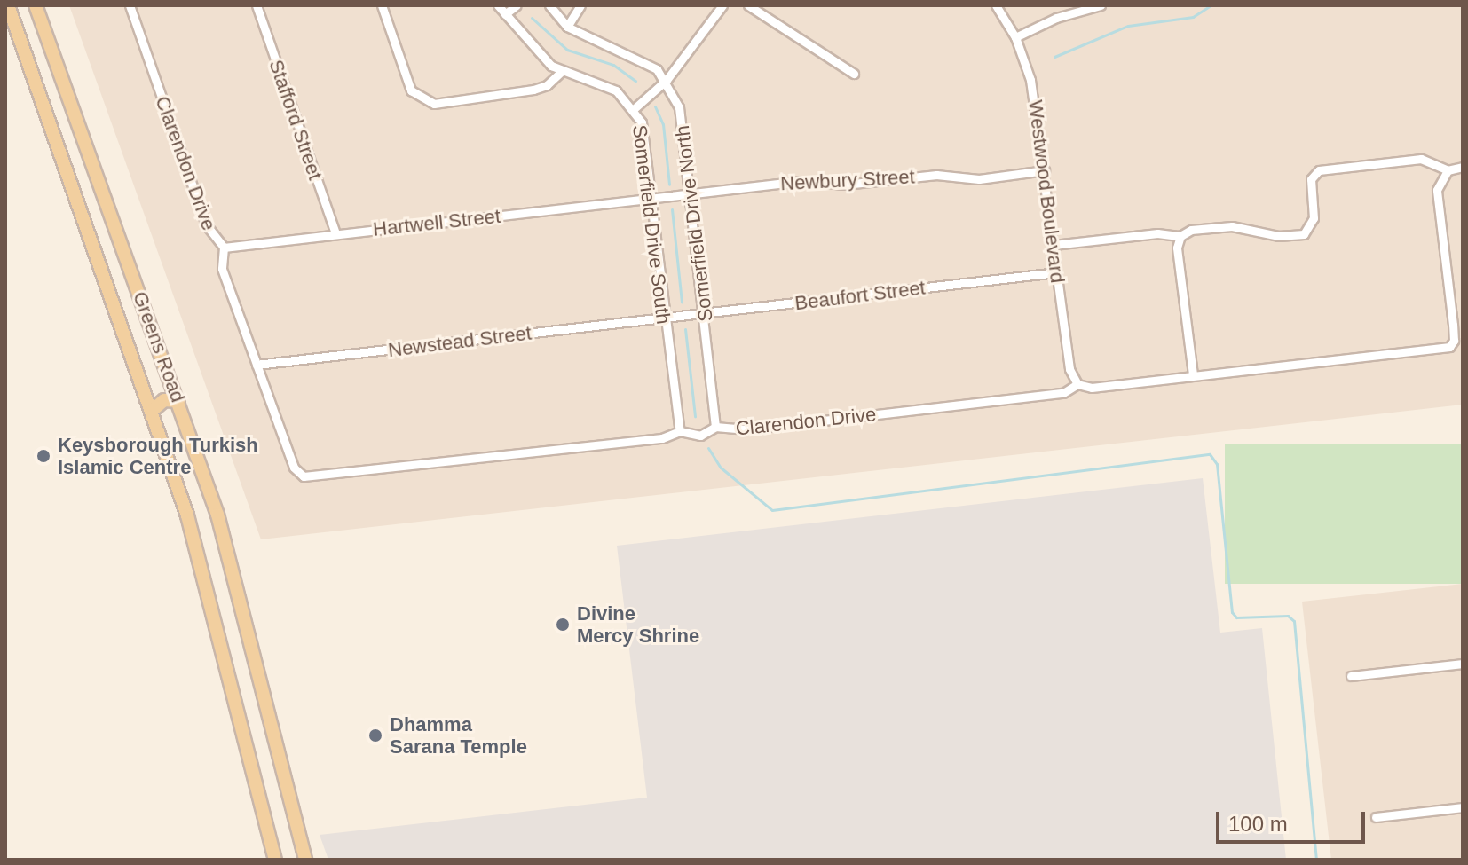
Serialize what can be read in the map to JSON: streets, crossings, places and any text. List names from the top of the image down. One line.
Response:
{"streets":{"main road":["Greens Road"],"street":["Stafford Street","Clarendon Drive","Newbury Street","Westwood Boulevard","Hartwell Street","Somerfield Drive North","Somerfield Drive South","Beaufort Street","Newstead Street"]},"crossings":[["Stafford Street","Hartwell Street"],["Clarendon Drive","Westwood Boulevard"],["Clarendon Drive","Hartwell Street"],["Clarendon Drive","Somerfield Drive North"],["Clarendon Drive","Somerfield Drive South"],["Clarendon Drive","Newstead Street"],["Newbury Street","Westwood Boulevard"],["Newbury Street","Hartwell Street"],["Newbury Street","Somerfield Drive North"],["Newbury Street","Somerfield Drive South"],["Westwood Boulevard","Beaufort Street"],["Hartwell Street","Somerfield Drive South"],["Somerfield Drive North","Beaufort Street"],["Somerfield Drive South","Beaufort Street"],["Somerfield Drive South","Newstead Street"],["Beaufort Street","Newstead Street"]],"places":["Keysborough Turkish Islamic Centre","Divine Mercy Shrine","Dhamma Sarana Temple"],"scale_bar":"100 m"}
